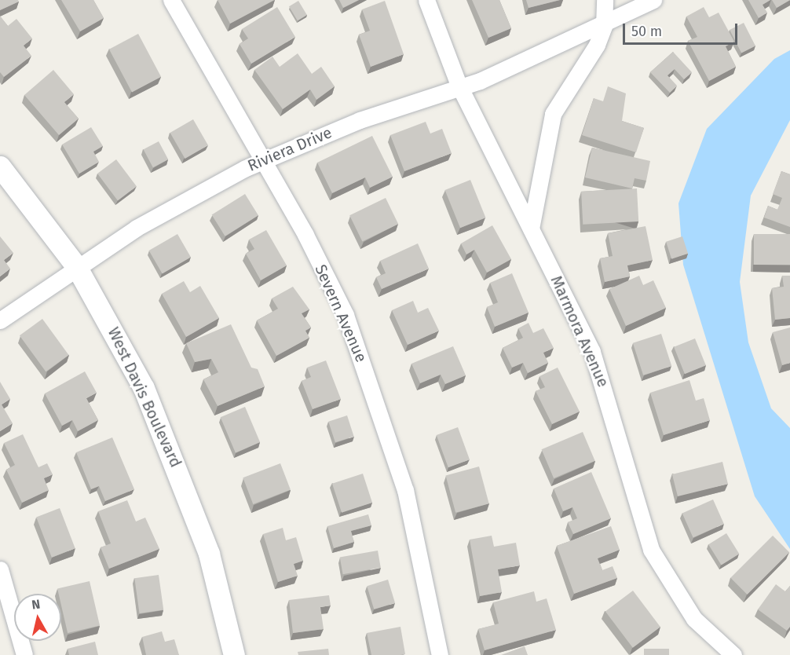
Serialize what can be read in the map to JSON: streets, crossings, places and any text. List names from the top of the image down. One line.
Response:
{"streets":{"street":["Riviera Drive","Severn Avenue","Marmora Avenue","West Davis Boulevard"]},"crossings":[["Riviera Drive","Severn Avenue"],["Riviera Drive","Marmora Avenue"],["Riviera Drive","West Davis Boulevard"]],"scale_bar":"50 m","north":"top"}
